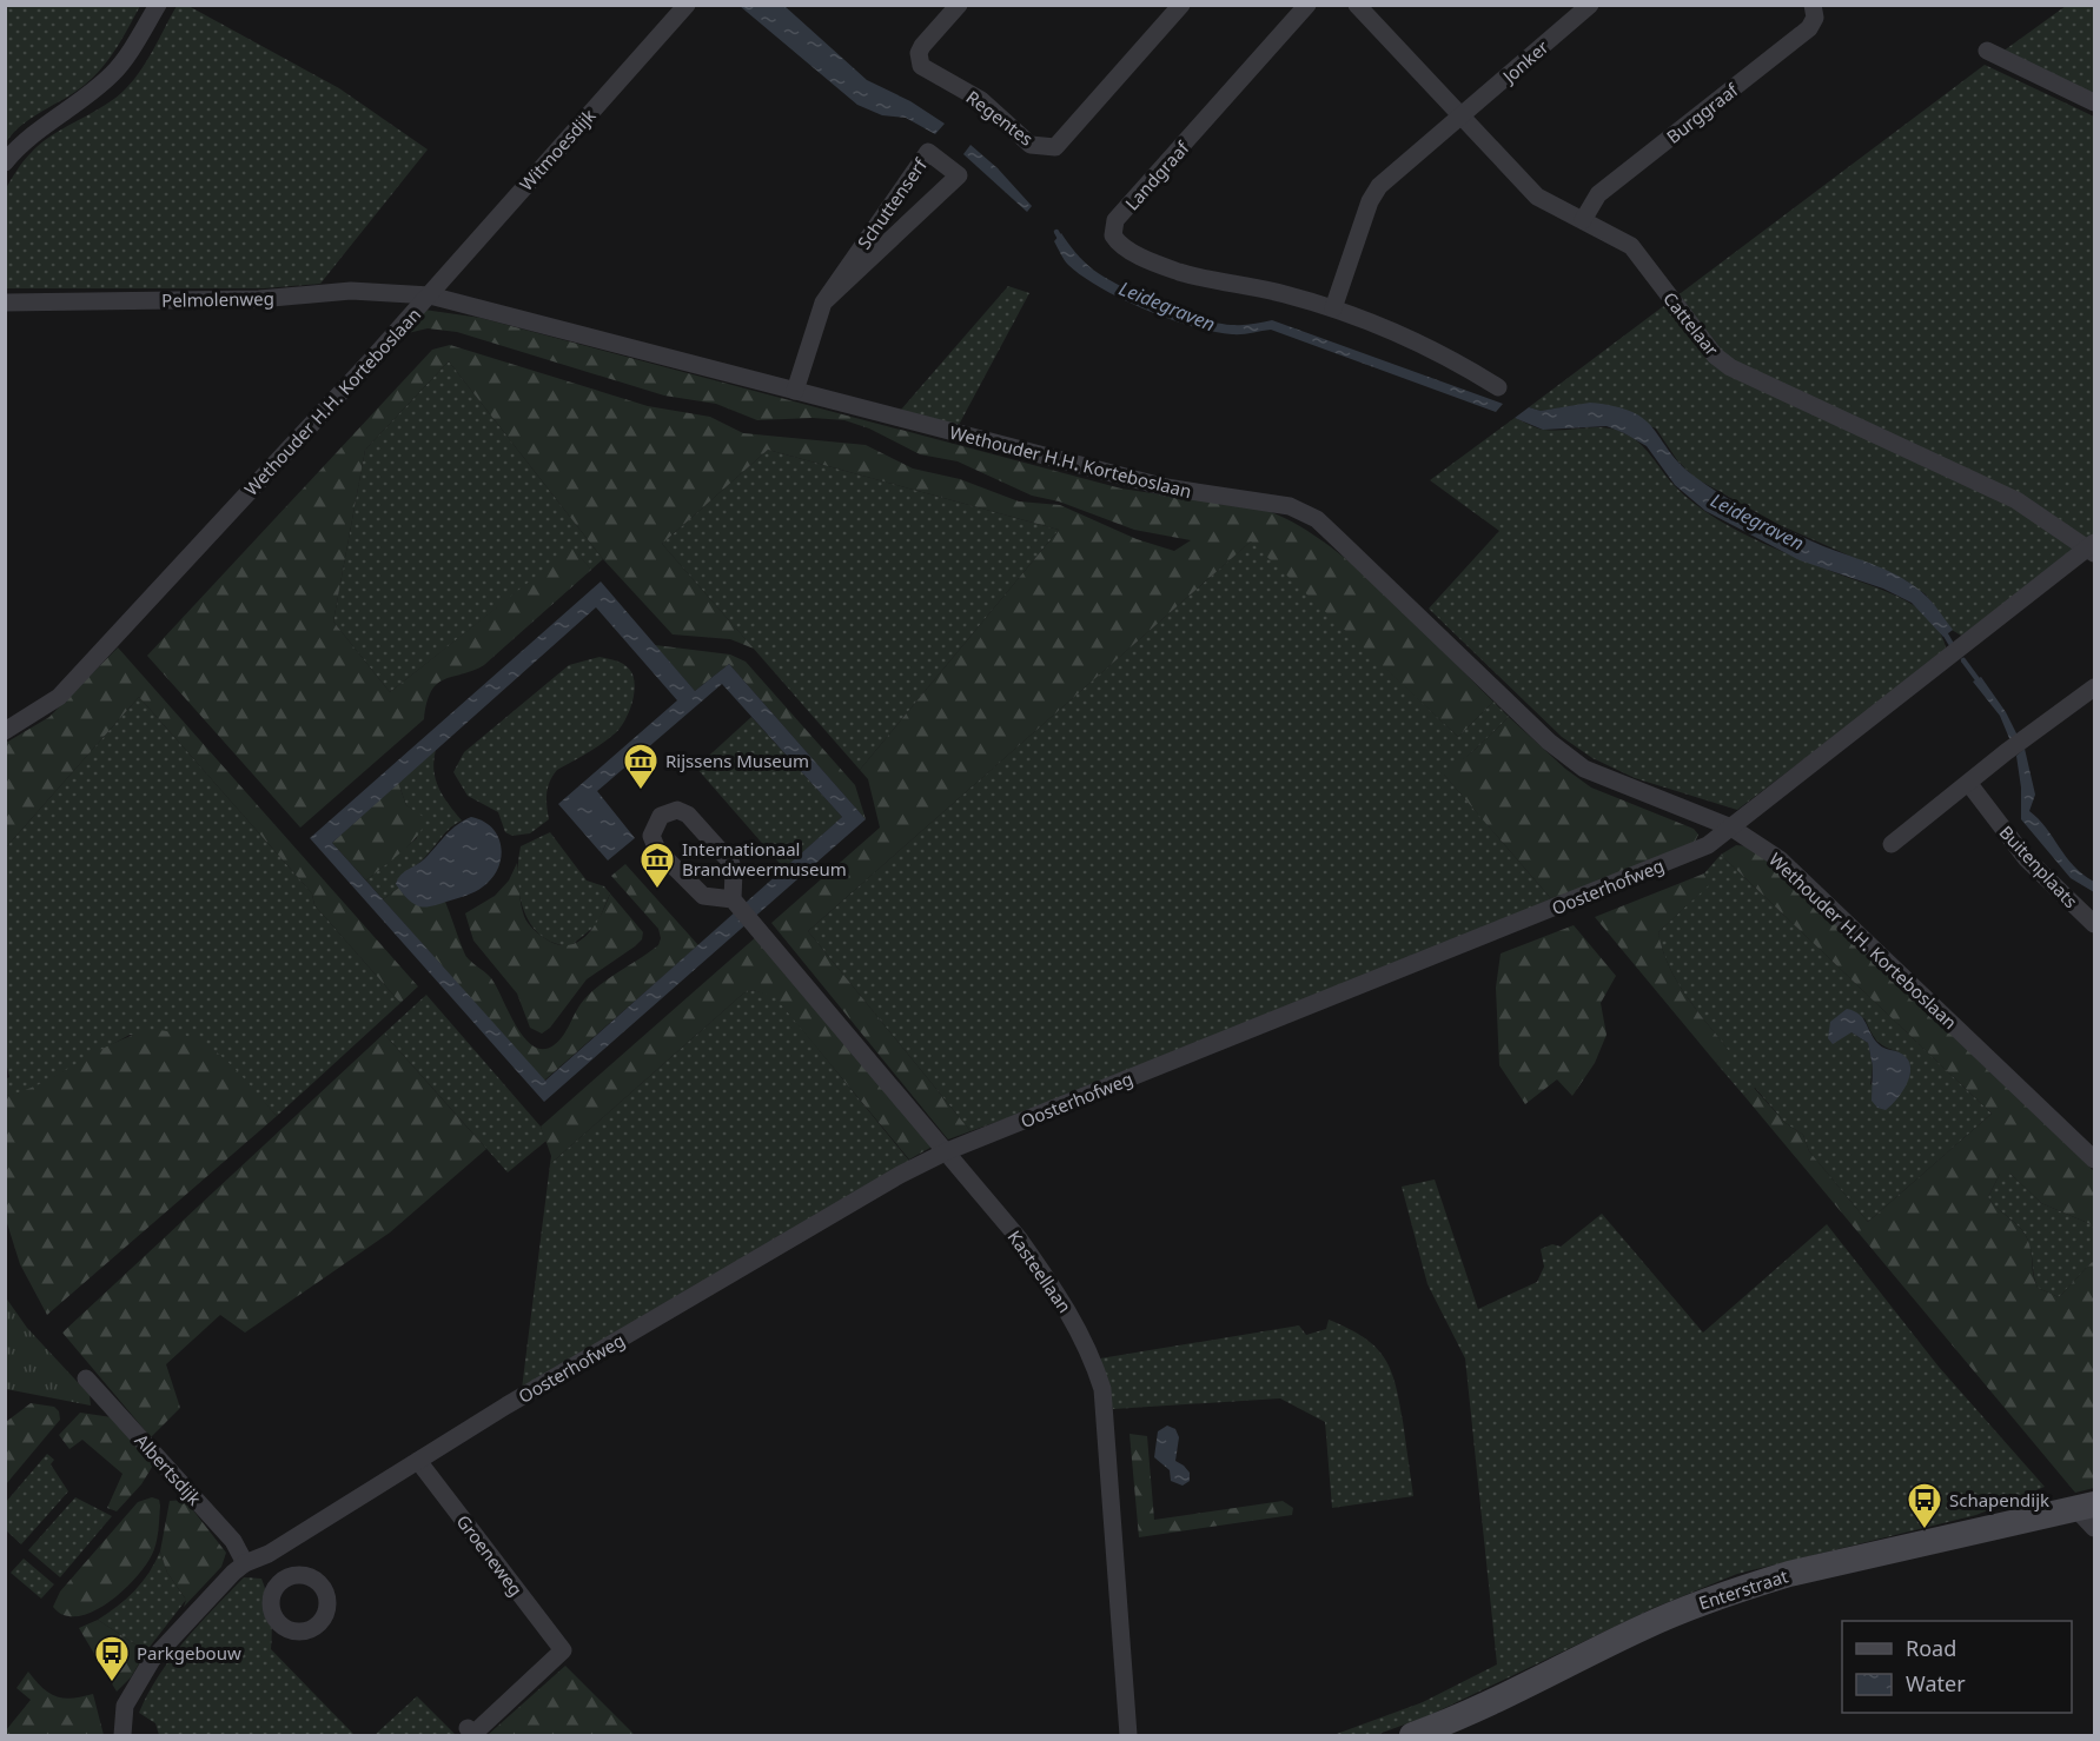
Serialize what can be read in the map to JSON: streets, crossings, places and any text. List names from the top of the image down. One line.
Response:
{"streets":{"main road":["Enterstraat"],"street":["Jonker","Burggraaf","Regentes","Witmoesdijk","Landgraaf","Schuttenserf","Pelmolenweg","Cattelaar","Wethouder H.H. Korteboslaan","Buitenplaats","Oosterhofweg","Kasteellaan","Albertsdijk","Groeneweg"]},"crossings":[["Jonker","Cattelaar"],["Burggraaf","Cattelaar"],["Witmoesdijk","Pelmolenweg"],["Witmoesdijk","Wethouder H.H. Korteboslaan"],["Schuttenserf","Wethouder H.H. Korteboslaan"],["Pelmolenweg","Wethouder H.H. Korteboslaan"],["Cattelaar","Oosterhofweg"],["Wethouder H.H. Korteboslaan","Oosterhofweg"],["Oosterhofweg","Kasteellaan"],["Oosterhofweg","Albertsdijk"],["Oosterhofweg","Groeneweg"]],"water":["Leidegraven"],"places":{"museum":["Rijssens Museum","Internationaal Brandweermuseum"],"bus stop":["Schapendijk","Parkgebouw"]},"legend":["Road","Water"]}
